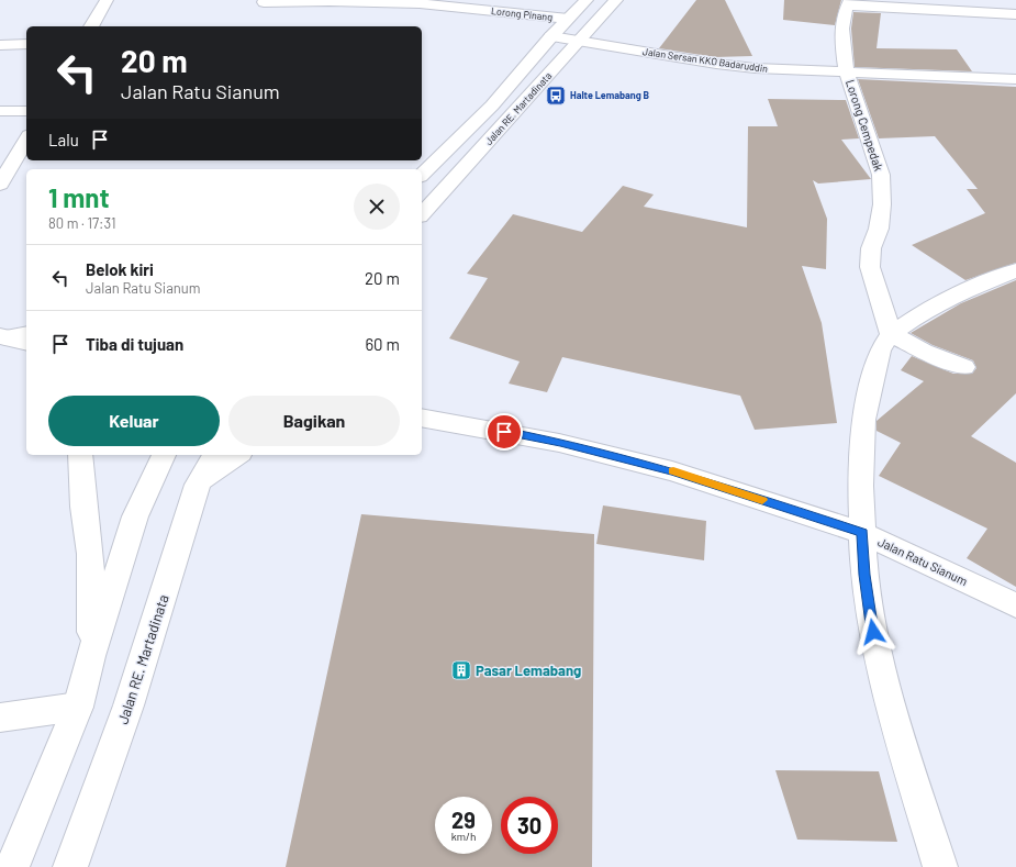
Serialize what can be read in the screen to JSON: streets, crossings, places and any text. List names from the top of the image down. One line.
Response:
{"streets":{"main road":["Lorong Pinang","Jalan Sersan KKO Badaruddin","Jalan RE. Martadinata","Lorong Cempedak","Jalan Ratu Sianum"]},"crossings":[["Jalan Sersan KKO Badaruddin","Jalan RE. Martadinata"],["Jalan Sersan KKO Badaruddin","Lorong Cempedak"]],"places":{"bus stop":["Halte Lemabang B"],"building":["Pasar Lemabang"]},"page":{"turn":["20 m","Jalan Ratu Sianum"],"then":"Lalu","heading":["1 mnt","80 m · 17:31"],"list":[{"name":"Belok kiri","note":"Jalan Ratu Sianum","value":"20 m"},{"name":"Tiba di tujuan","value":"60 m"}],"buttons":["Keluar","Bagikan"],"speed":"29 km/h","limit":"30"}}
